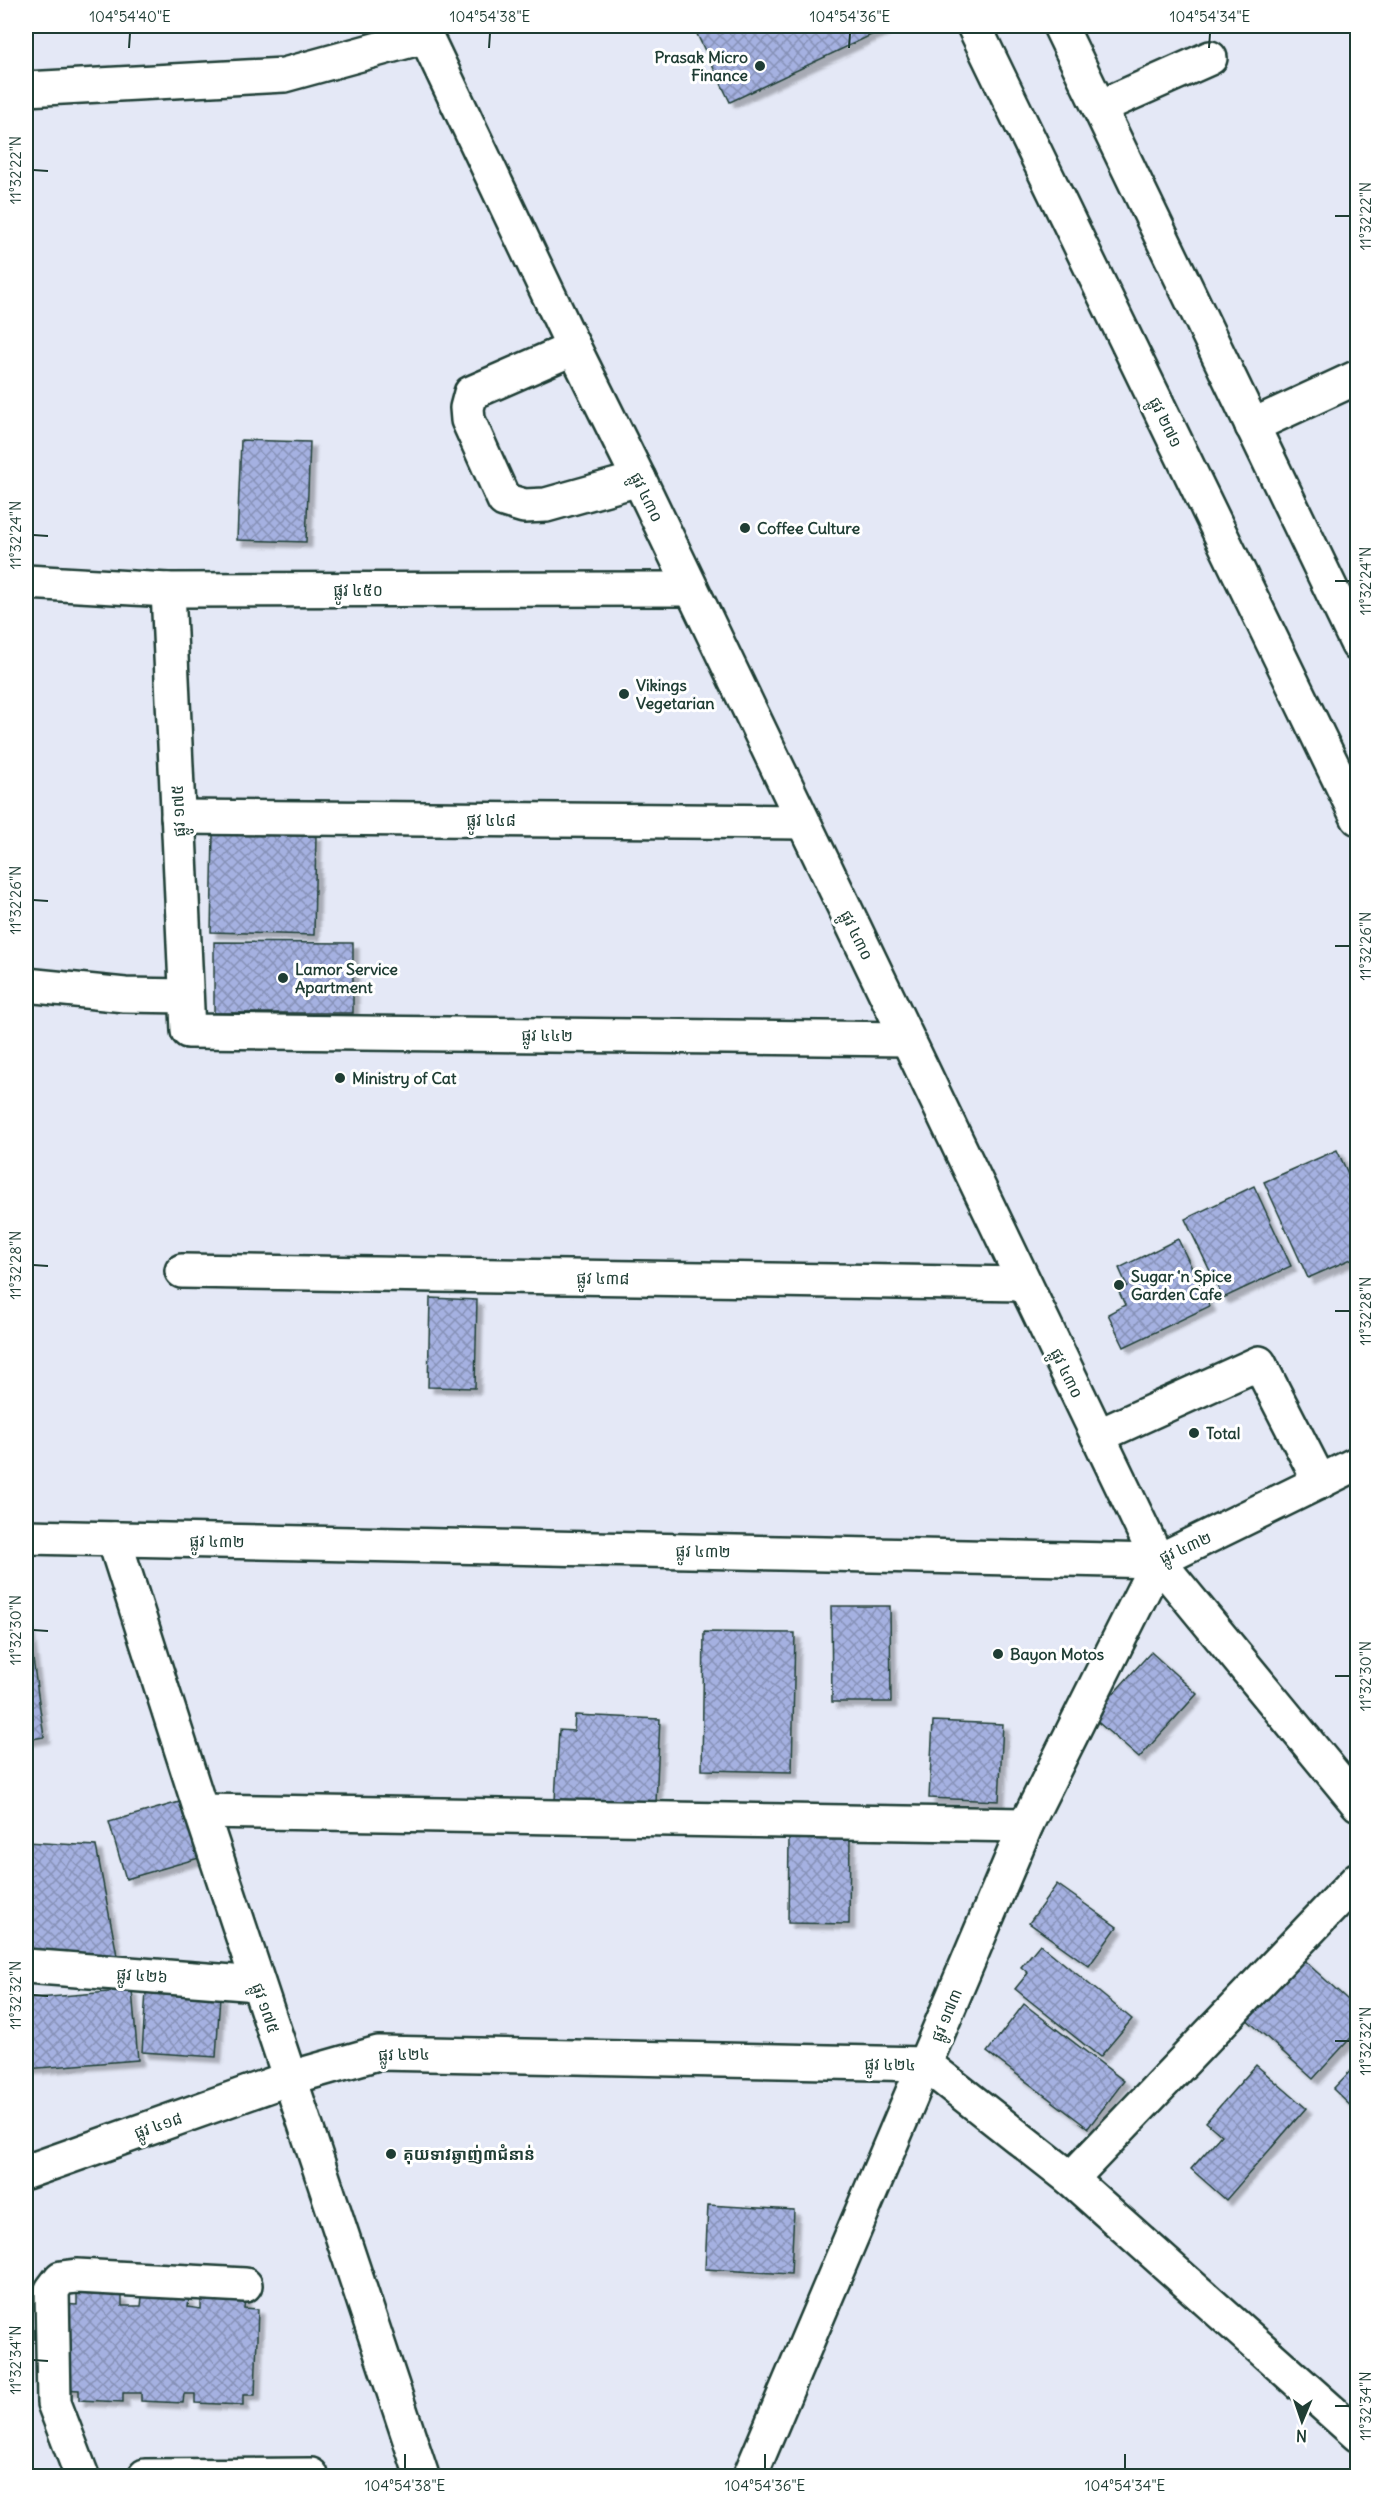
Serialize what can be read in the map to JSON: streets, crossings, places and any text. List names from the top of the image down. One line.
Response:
{"streets":{"street":["ផ្លូវ ២៧១","ផ្លូវ ៤៣០","ផ្លូវ ៤៥០","ផ្លូវ ១៧៥","ផ្លូវ ៤៤៨","ផ្លូវ ៤៤២","ផ្លូវ ៤៣៨","ផ្លូវ ៤៣២","ផ្លូវ ៤២៦","ផ្លូវ ១៧៣","ផ្លូវ ៤២៤","ផ្លូវ ៤១៨"]},"crossings":[["ផ្លូវ ៤៣០","ផ្លូវ ៤៥០"],["ផ្លូវ ៤៣០","ផ្លូវ ៤៤៨"],["ផ្លូវ ៤៣០","ផ្លូវ ៤៤២"],["ផ្លូវ ៤៣០","ផ្លូវ ៤៣៨"],["ផ្លូវ ៤៣០","ផ្លូវ ៤៣២"],["ផ្លូវ ៤៣០","ផ្លូវ ១៧៣"],["ផ្លូវ ៤៥០","ផ្លូវ ១៧៥"],["ផ្លូវ ១៧៥","ផ្លូវ ៤៤៨"],["ផ្លូវ ១៧៥","ផ្លូវ ៤៤២"],["ផ្លូវ ១៧៥","ផ្លូវ ៤៣២"],["ផ្លូវ ១៧៥","ផ្លូវ ៤២៦"],["ផ្លូវ ១៧៥","ផ្លូវ ៤២៤"],["ផ្លូវ ១៧៥","ផ្លូវ ៤១៨"],["ផ្លូវ ៤៣២","ផ្លូវ ១៧៣"],["ផ្លូវ ១៧៣","ផ្លូវ ៤២៤"],["ផ្លូវ ៤២៤","ផ្លូវ ៤១៨"]],"places":["Prasak Micro Finance","Coffee Culture","Vikings Vegetarian","Lamor Service Apartment","Ministry of Cat","Sugar 'n Spice Garden Cafe","Total","Bayon Motos","គុយទាវឆ្ងាញ់៣ជំនាន់"],"north":"bottom","coordinates":["104°54'40\"E","104°54'38\"E","104°54'36\"E","104°54'34\"E","11°32'22\"N","11°32'24\"N","11°32'26\"N","11°32'28\"N","11°32'30\"N","11°32'32\"N","11°32'34\"N"]}
